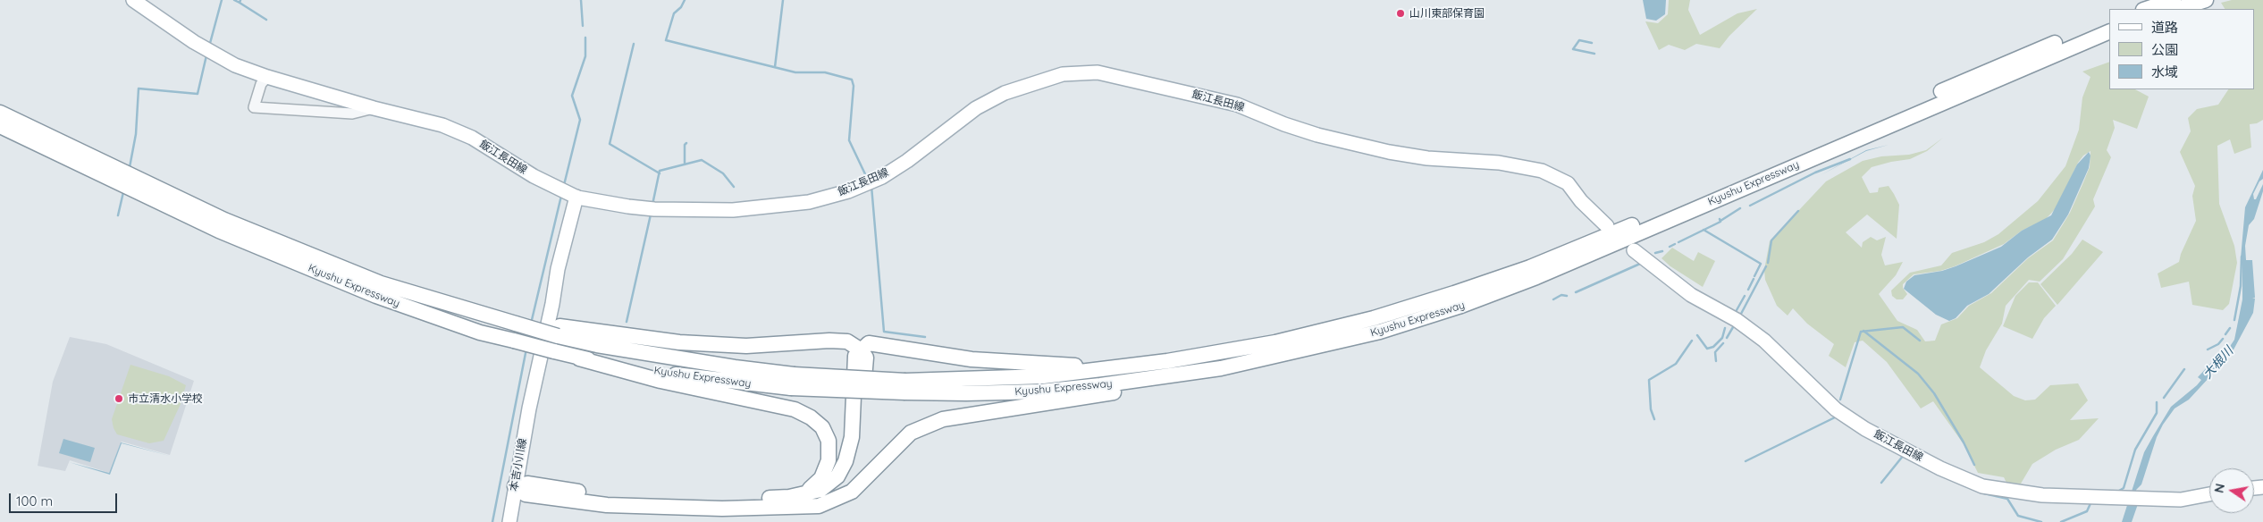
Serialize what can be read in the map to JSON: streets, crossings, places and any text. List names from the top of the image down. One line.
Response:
{"streets":{"highway":["Kyushu Expressway"],"main road":["飯江長田線","本吉小川線"]},"crossings":[["飯江長田線","本吉小川線"]],"water":["大根川"],"places":["山川東部保育園","市立清水小学校"],"legend":["道路","公園","水域"],"scale_bar":"100 m","north":"left"}
